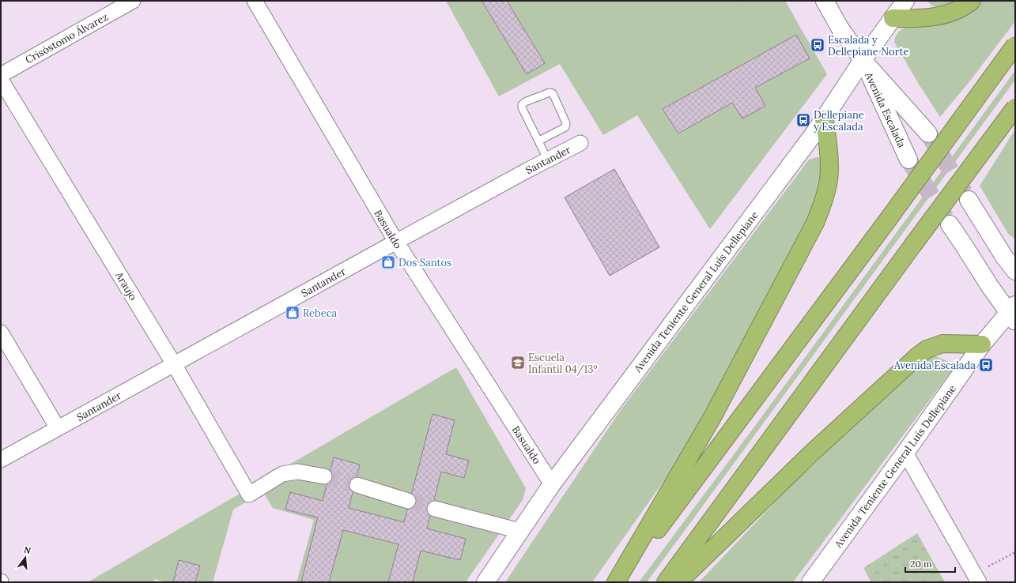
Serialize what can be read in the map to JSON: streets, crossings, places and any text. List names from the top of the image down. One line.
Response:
{"streets":{"street":["Crisóstomo Álvarez","Avenida Escalada","Santander","Basualdo","Araujo","Avenida Teniente General Luís Dellepiane"]},"crossings":[["Avenida Escalada","Avenida Teniente General Luís Dellepiane"],["Santander","Basualdo"],["Santander","Araujo"],["Basualdo","Avenida Teniente General Luís Dellepiane"]],"places":{"bus stop":["Escalada y Dellepiane Norte","Dellepiane y Escalada","Avenida Escalada"],"shop":["Dos Santos","Rebeca"],"school or university":["Escuela Infantil 04/13°"]},"scale_bar":"20 m","north":"top"}
